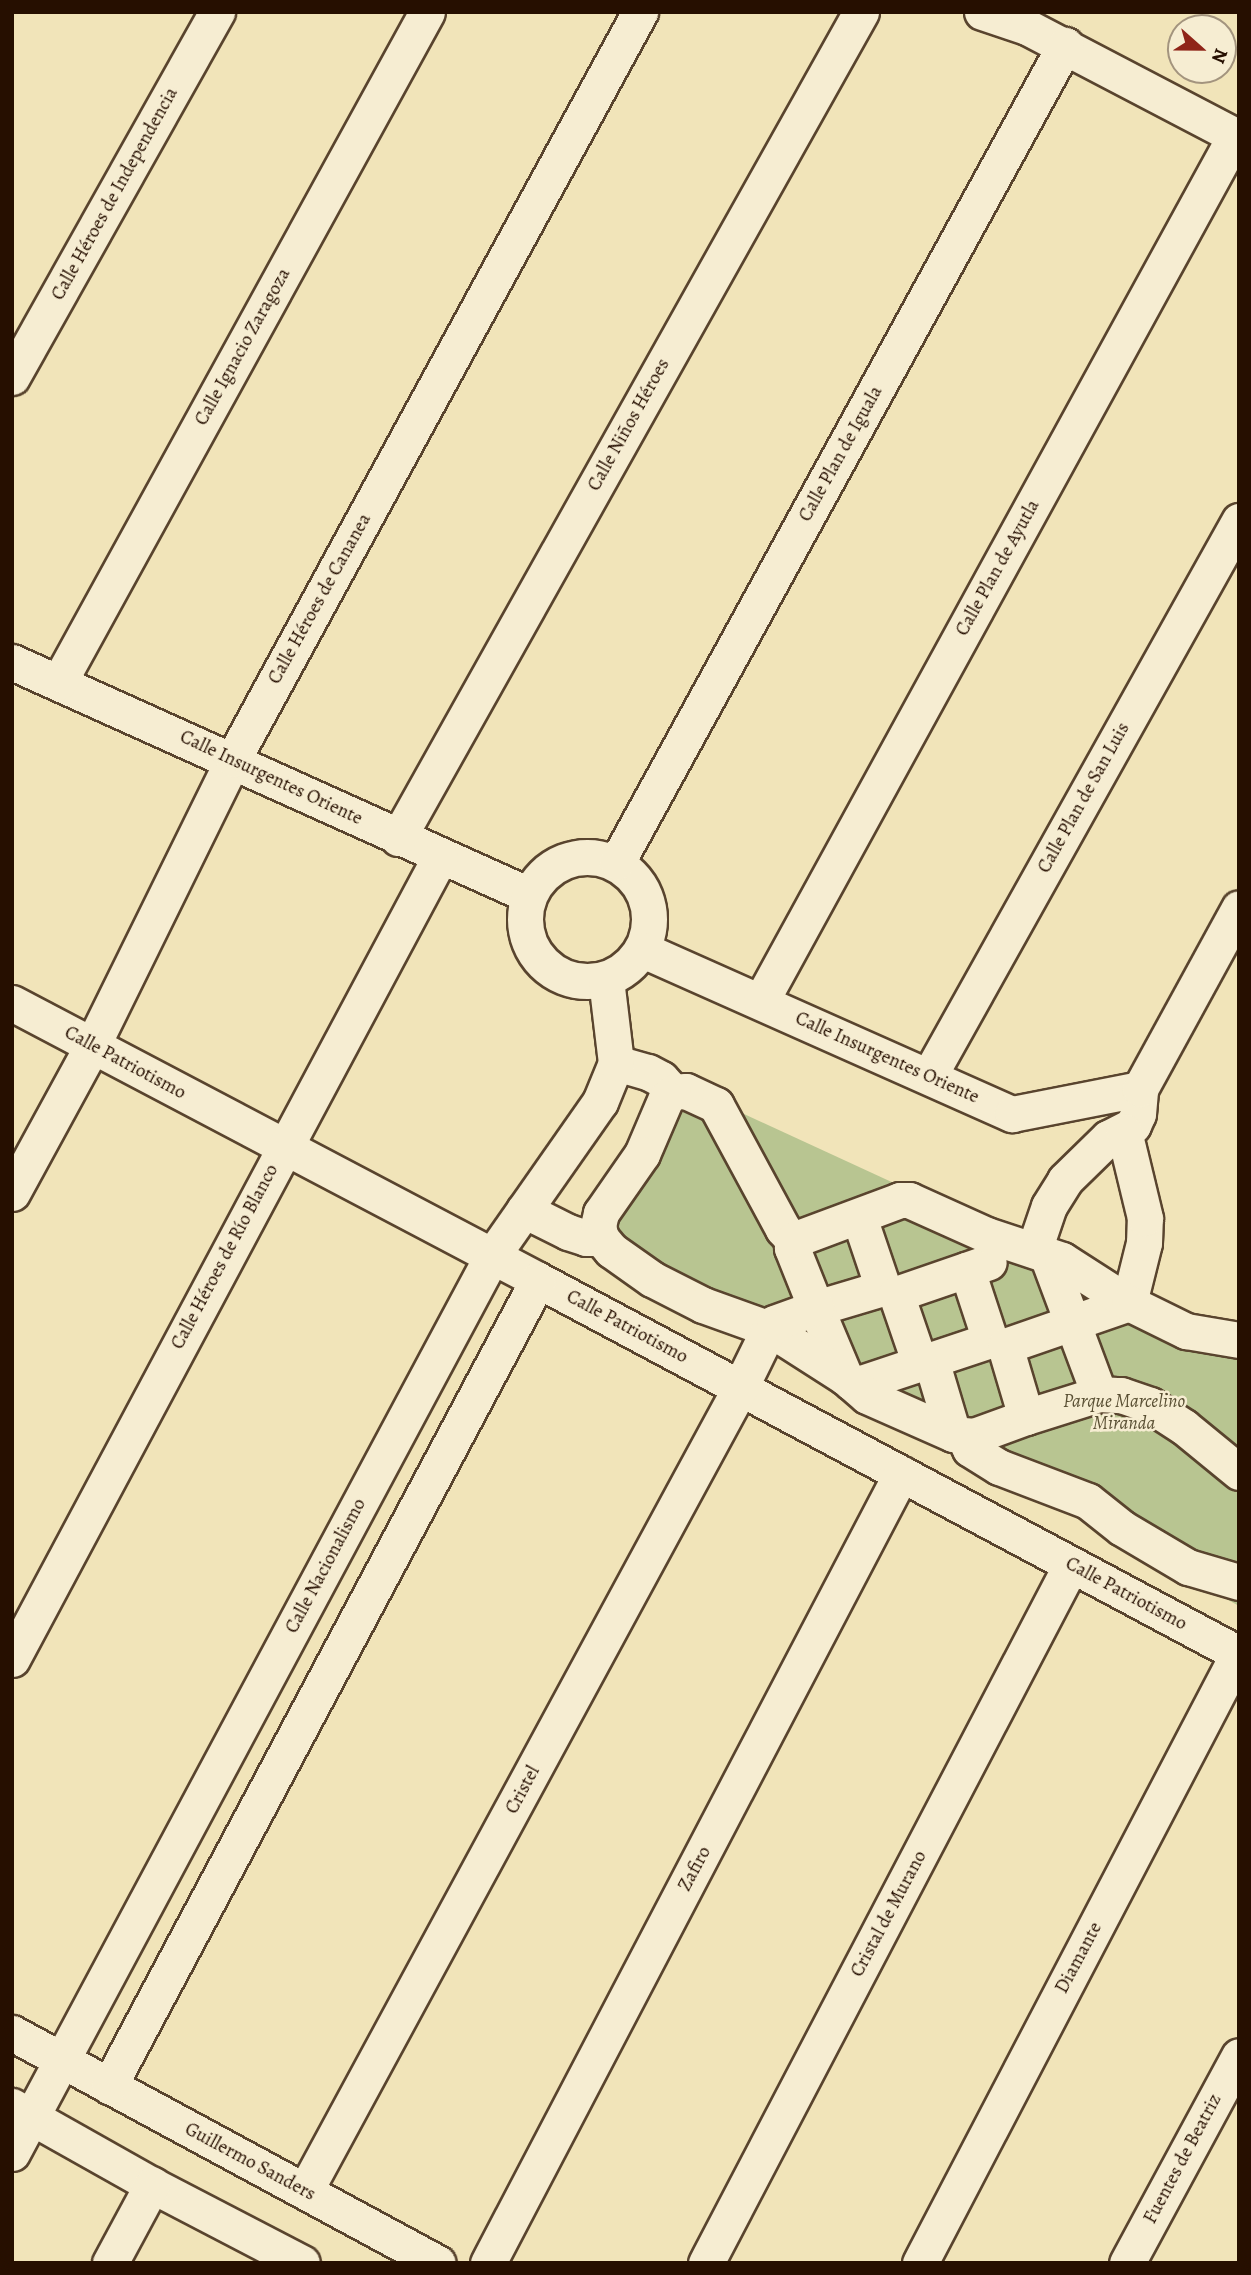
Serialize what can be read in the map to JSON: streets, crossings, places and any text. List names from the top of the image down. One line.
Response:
{"streets":{"street":["Calle Héroes de Independencia","Calle Ignacio Zaragoza","Calle Niños Héroes","Calle Plan de Iguala","Calle Plan de Ayutla","Calle Héroes de Cananea","Calle Insurgentes Oriente","Calle Plan de San Luis","Calle Patriotismo","Calle Héroes de Río Blanco","Calle Nacionalismo","Cristel","Zafiro","Cristal de Murano","Diamante","Fuentes de Beatriz","Guillermo Sanders"]},"crossings":[["Calle Ignacio Zaragoza","Calle Insurgentes Oriente"],["Calle Niños Héroes","Calle Insurgentes Oriente"],["Calle Plan de Iguala","Calle Insurgentes Oriente"],["Calle Plan de Iguala","Calle Nacionalismo"],["Calle Plan de Ayutla","Calle Insurgentes Oriente"],["Calle Héroes de Cananea","Calle Insurgentes Oriente"],["Calle Héroes de Cananea","Calle Patriotismo"],["Calle Insurgentes Oriente","Calle Plan de San Luis"],["Calle Insurgentes Oriente","Calle Héroes de Río Blanco"],["Calle Insurgentes Oriente","Calle Nacionalismo"],["Calle Patriotismo","Calle Héroes de Río Blanco"],["Calle Patriotismo","Calle Nacionalismo"],["Calle Patriotismo","Cristel"],["Calle Patriotismo","Zafiro"],["Calle Patriotismo","Cristal de Murano"],["Calle Patriotismo","Diamante"],["Calle Nacionalismo","Guillermo Sanders"],["Cristel","Guillermo Sanders"]],"parks":["Parque Marcelino Miranda"],"north":"right"}
